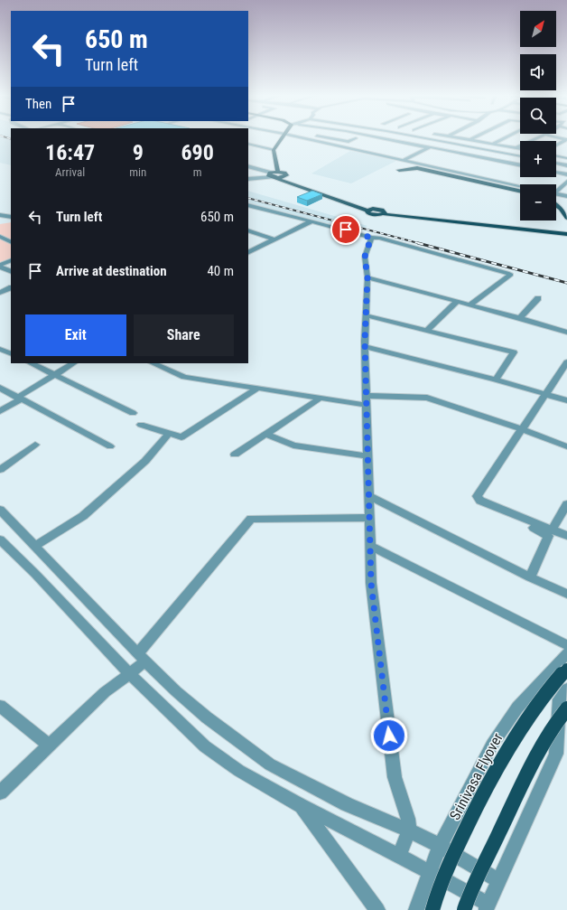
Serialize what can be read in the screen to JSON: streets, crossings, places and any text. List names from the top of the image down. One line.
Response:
{"streets":{"main road":["Srinivasa Flyover"]},"north":"top right","page":{"map_buttons":["+","−"],"turn":["650 m","Turn left"],"then":"Then","eta":["16:47","Arrival","9","min","690","m"],"list":[{"name":"Turn left","value":"650 m"},{"name":"Arrive at destination","value":"40 m"}],"buttons":["Exit","Share"]}}
